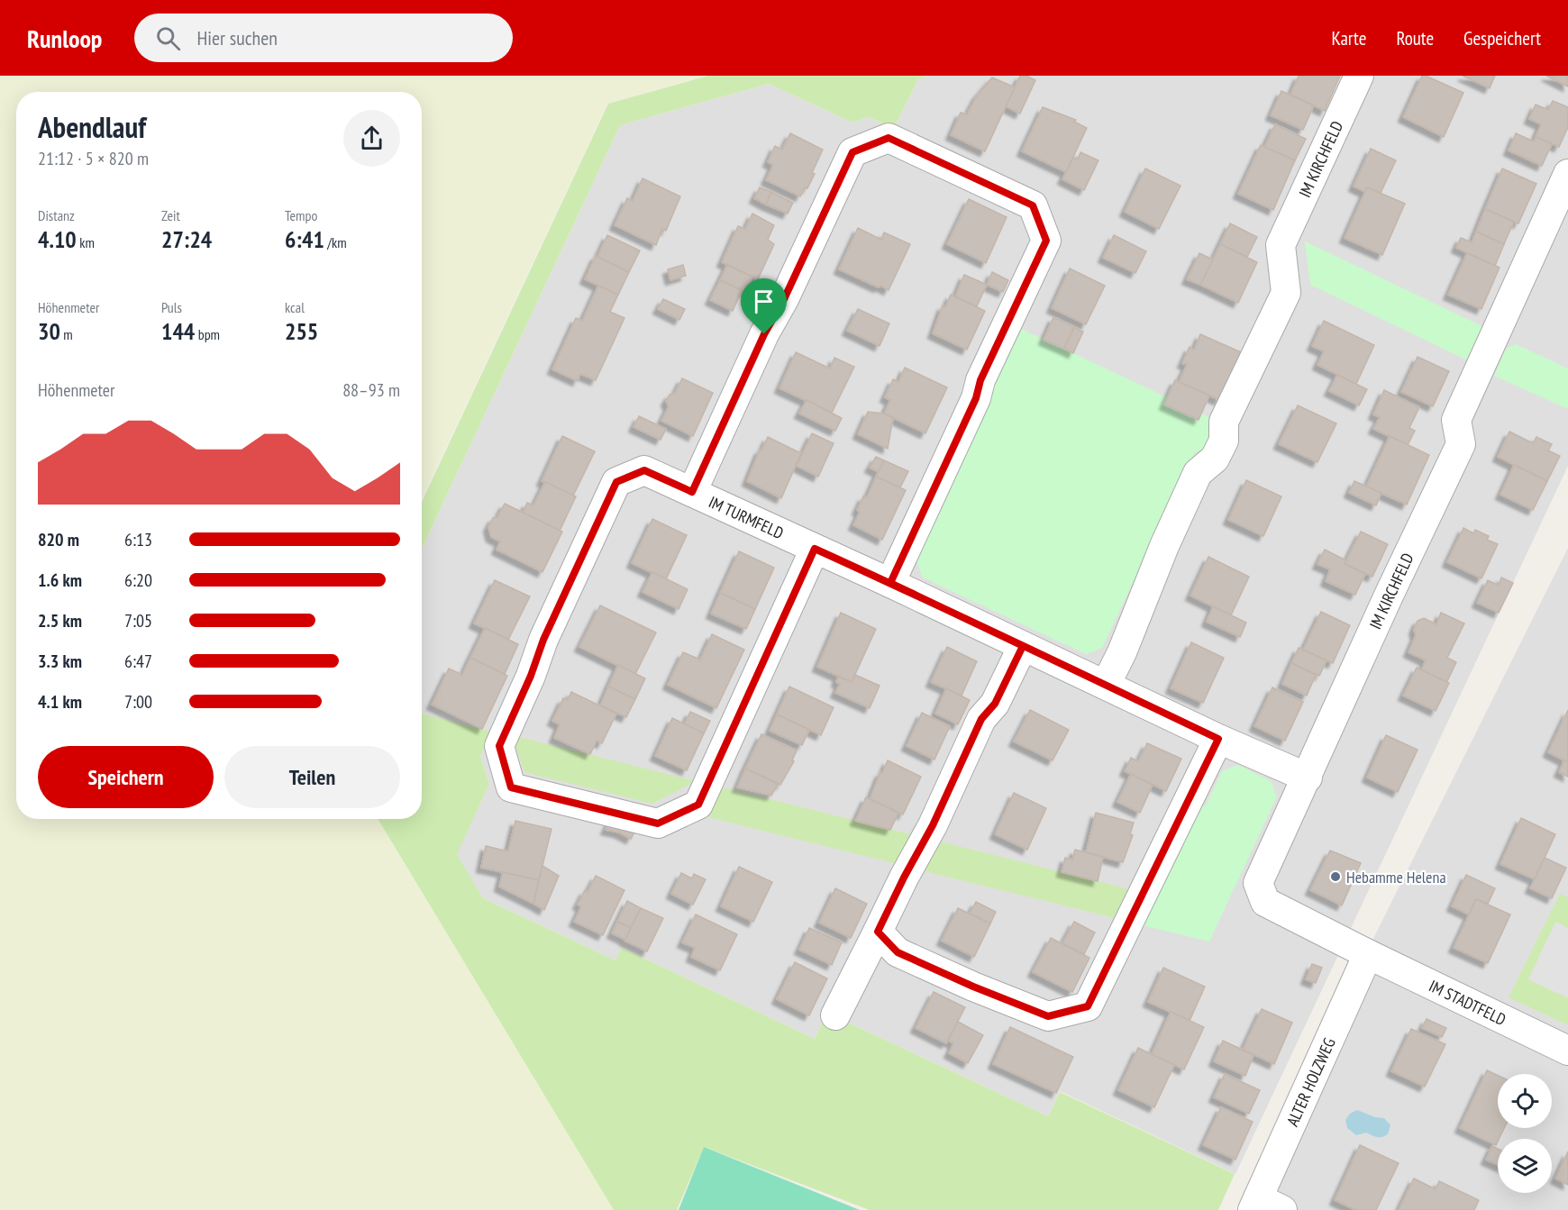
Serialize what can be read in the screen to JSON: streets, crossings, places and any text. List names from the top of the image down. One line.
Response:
{"streets":{"street":["IM KIRCHFELD","IM TURMFELD","IM STADTFELD","ALTER HOLZWEG"]},"crossings":[["IM KIRCHFELD","IM TURMFELD"],["IM KIRCHFELD","IM STADTFELD"],["IM KIRCHFELD","ALTER HOLZWEG"],["IM STADTFELD","ALTER HOLZWEG"]],"places":["Hebamme Helena"],"page":{"header":"Runloop","search":"Hier suchen","nav":["Karte","Route","Gespeichert"],"heading":["Abendlauf","21:12 · 5 × 820 m"],"stats":[["Distanz","4.10 km"],["Zeit","27:24"],["Tempo","6:41 /km"],["Höhenmeter","30 m"],["Puls","144 bpm"],["kcal","255"]],"chart":["Höhenmeter","88–93 m"],"list":[{"name":"820 m","note":"6:13"},{"name":"1.6 km","note":"6:20"},{"name":"2.5 km","note":"7:05"},{"name":"3.3 km","note":"6:47"},{"name":"4.1 km","note":"7:00"}],"buttons":["Speichern","Teilen"]}}
